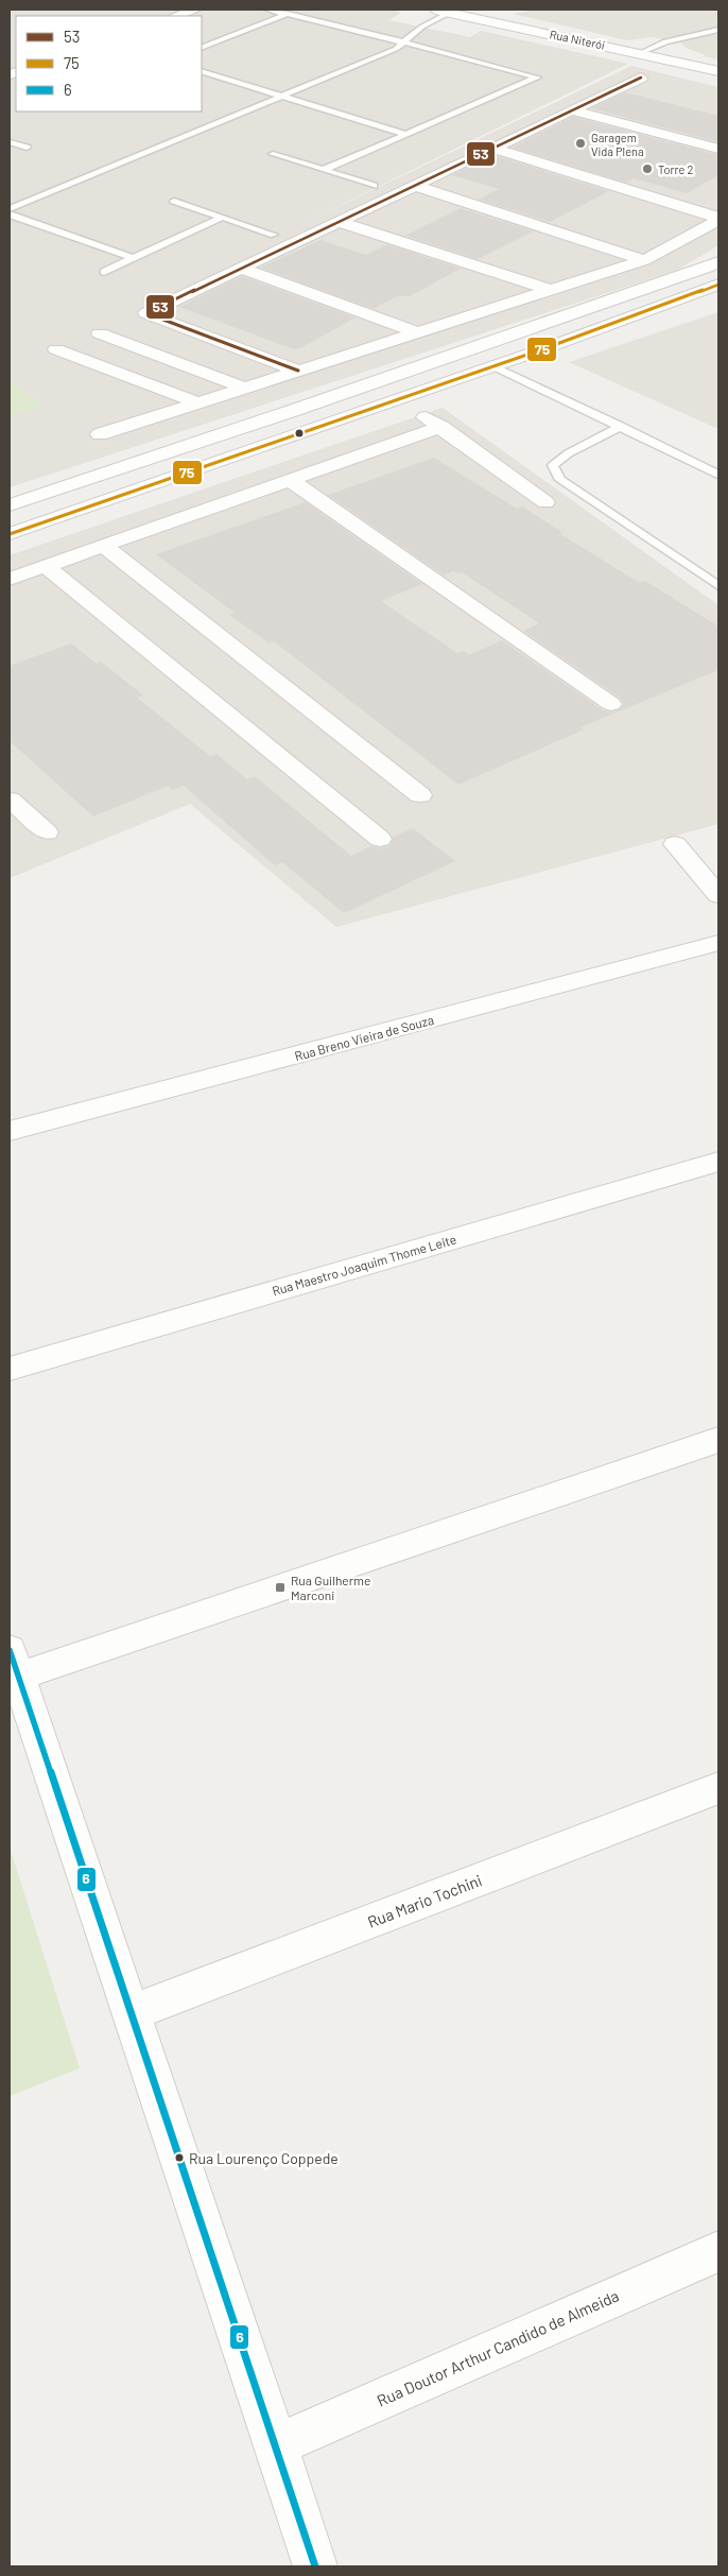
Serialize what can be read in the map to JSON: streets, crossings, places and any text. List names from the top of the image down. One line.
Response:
{"streets":{"street":["Rua Niterói","Rua Breno Vieira de Souza","Rua Maestro Joaquim Thome Leite","Rua Mario Tochini","Rua Doutor Arthur Candido de Almeida"]},"places":{"other":["Garagem Vida Plena","Torre 2","Rua Lourenço Coppede"],"transit":["Rua Guilherme Marconi"]},"lines":["transit line 53","transit line 75","transit line 6"],"legend":["53","75","6"]}
